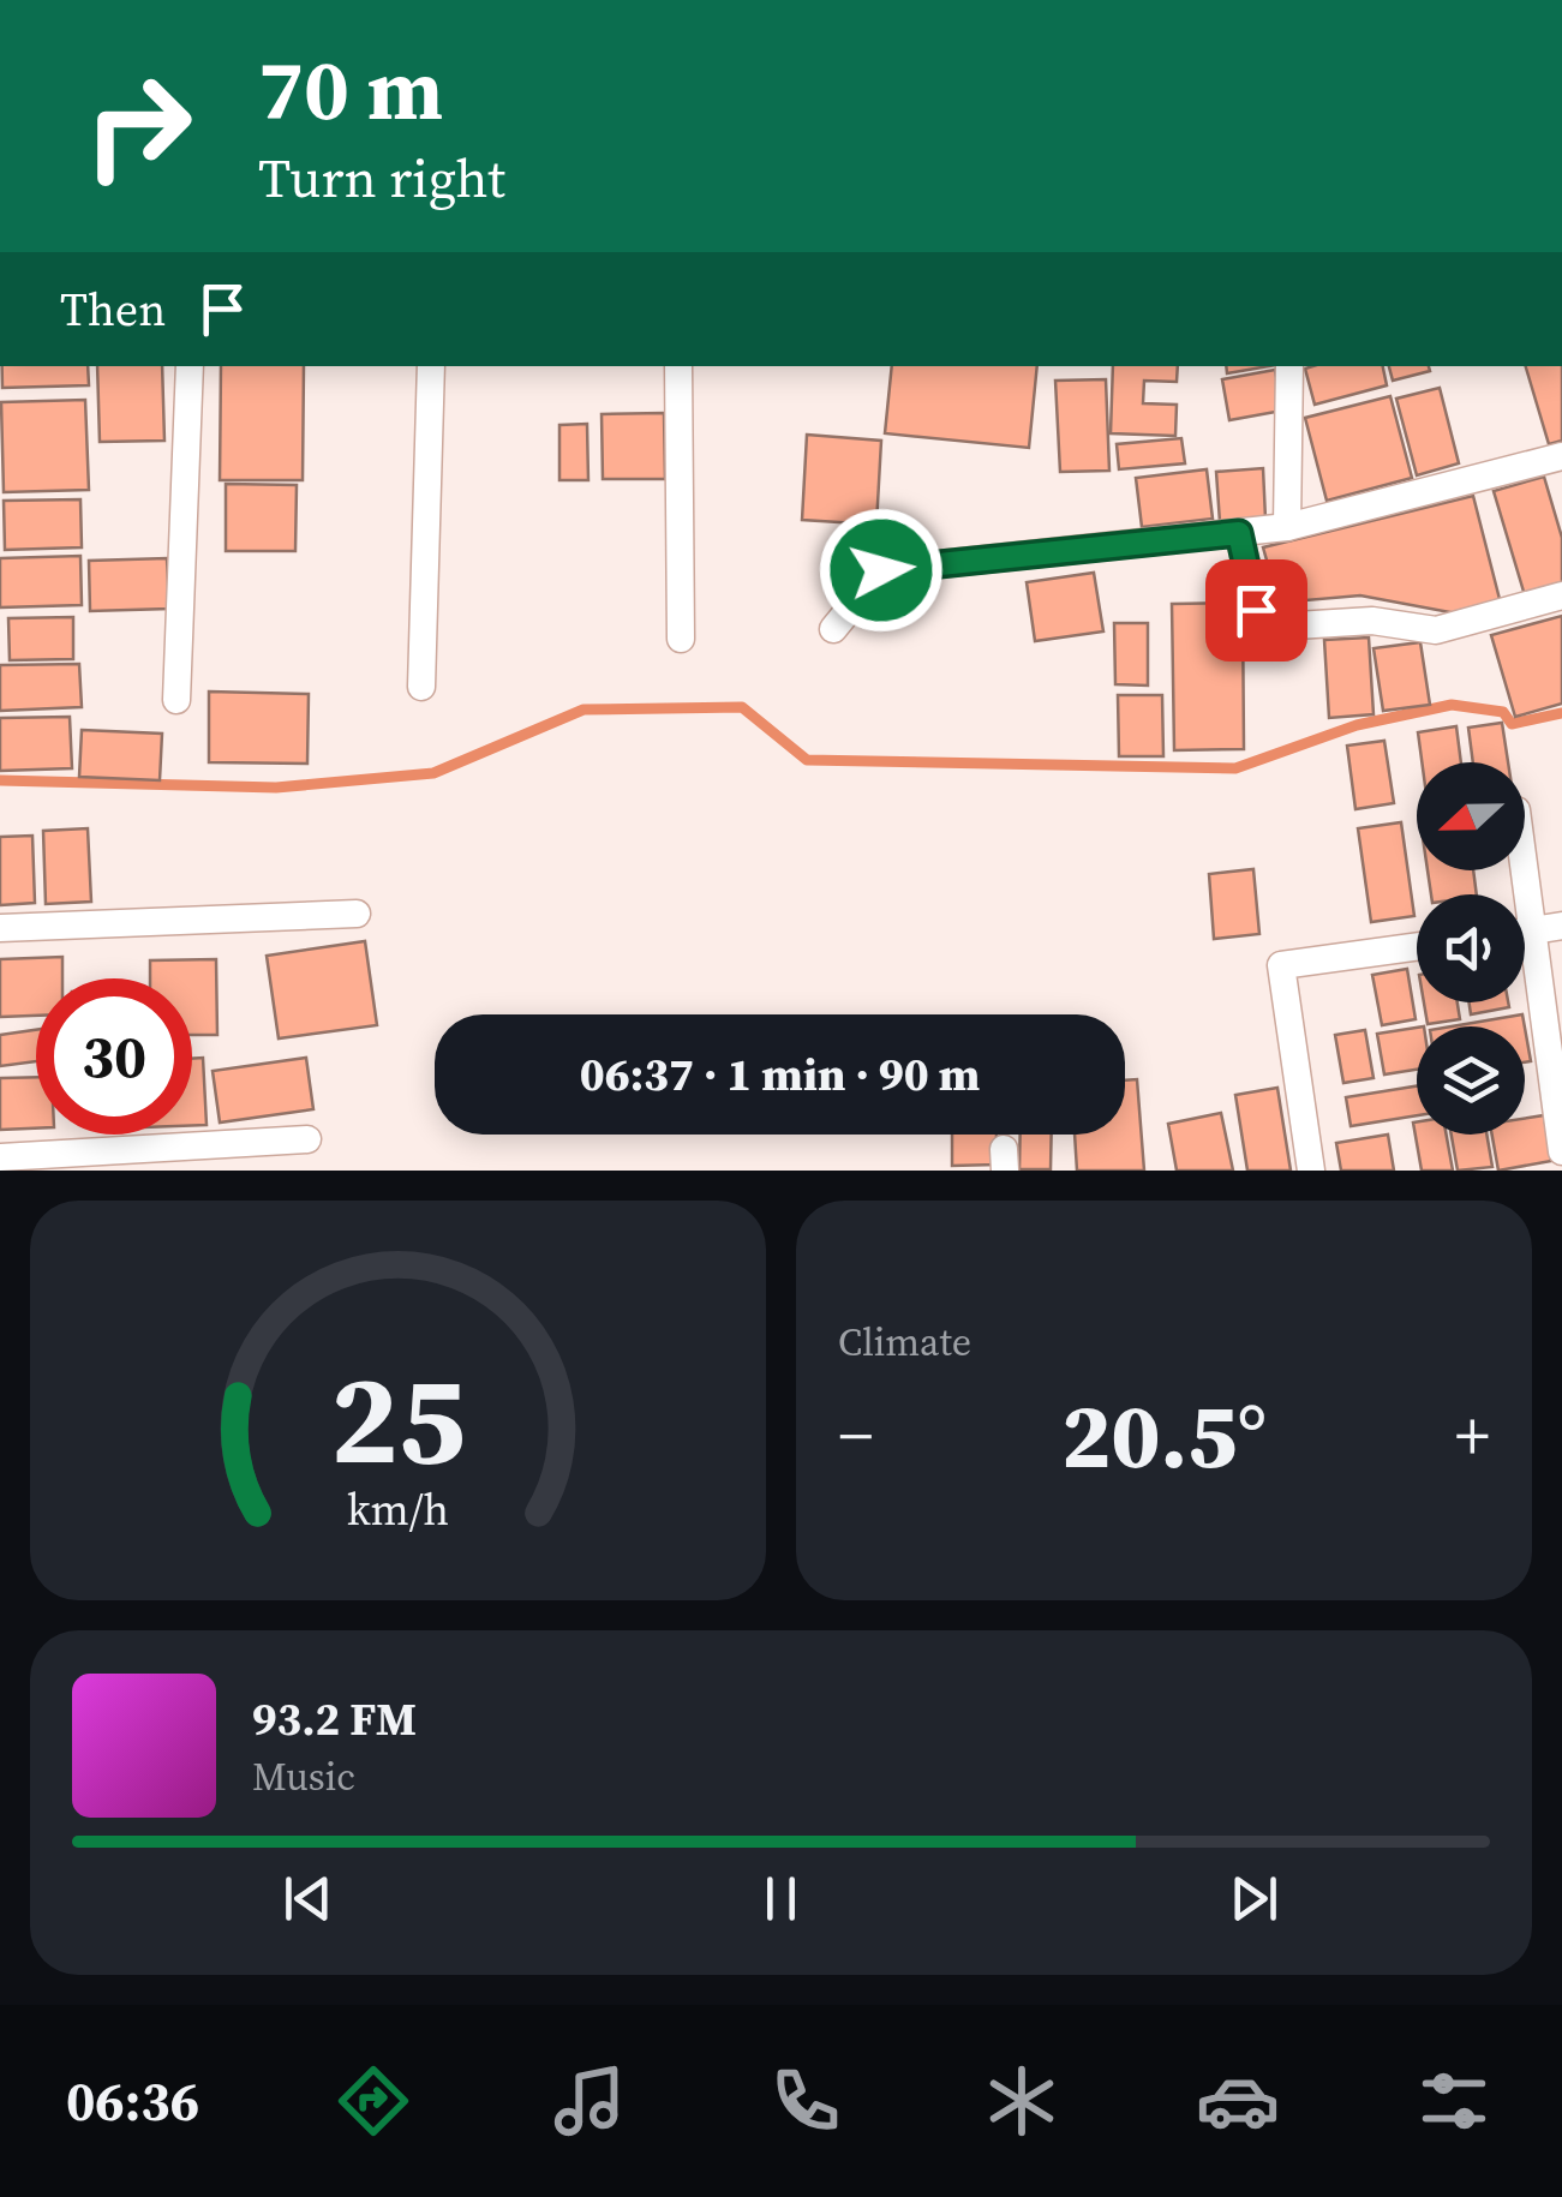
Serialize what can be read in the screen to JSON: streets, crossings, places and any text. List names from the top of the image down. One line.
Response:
{"north":"left","page":{"turn":["70 m","Turn right"],"then":"Then","limit":"30","trip":"06:37 · 1 min · 90 m","tile":"Climate","heat":["−","20.5°","+"],"song":["93.2 FM","Music"],"tabs":"06:36","gauge":["25","km/h"]}}
